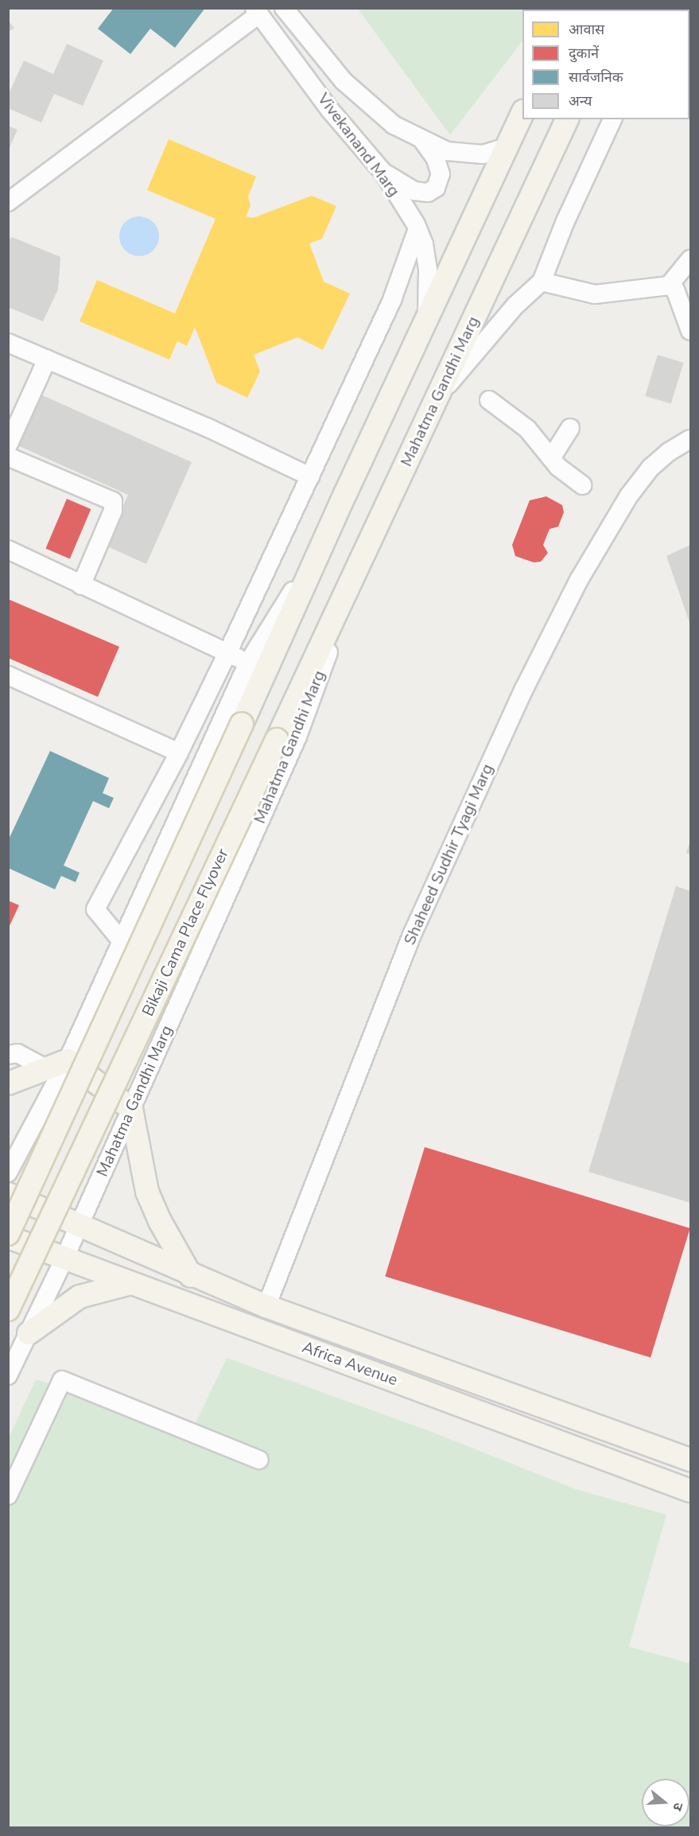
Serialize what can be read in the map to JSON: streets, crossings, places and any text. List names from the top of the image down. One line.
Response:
{"streets":{"main road":["Mahatma Gandhi Marg","Bikaji Cama Place Flyover","Africa Avenue"],"street":["Vivekanand Marg","Shaheed Sudhir Tyagi Marg"]},"crossings":[["Mahatma Gandhi Marg","Bikaji Cama Place Flyover"],["Mahatma Gandhi Marg","Africa Avenue"],["Shaheed Sudhir Tyagi Marg","Africa Avenue"]],"legend":["आवास","दुकानें","सार्वजनिक","अन्य"],"north":"right"}
